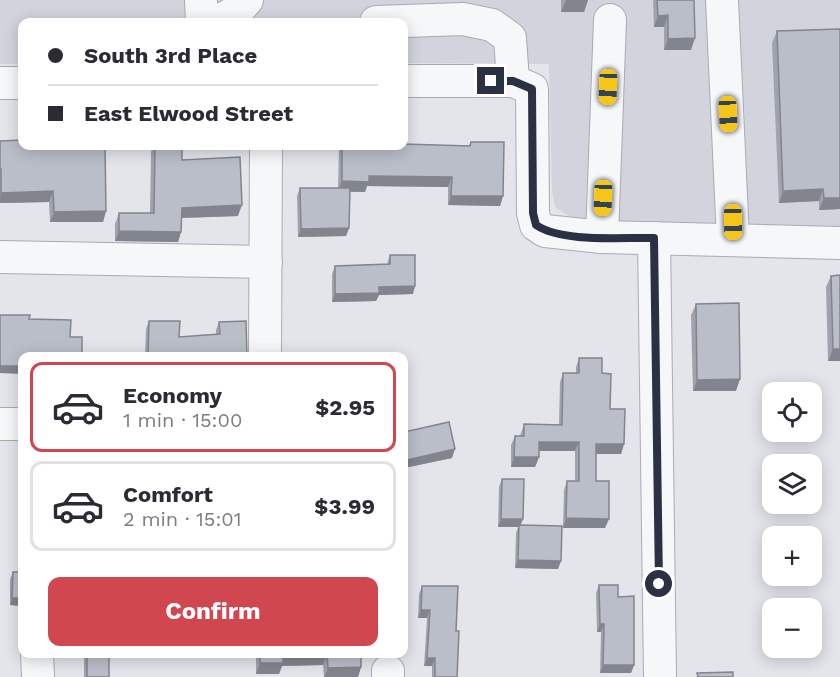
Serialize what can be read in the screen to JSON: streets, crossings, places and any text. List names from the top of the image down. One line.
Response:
{"page":{"banner":["South 3rd Place","East Elwood Street"],"list":[{"name":"Economy","note":"1 min · 15:00","value":"$2.95"},{"name":"Comfort","note":"2 min · 15:01","value":"$3.99"}],"map_buttons":["+","−"],"buttons":"Confirm"}}
